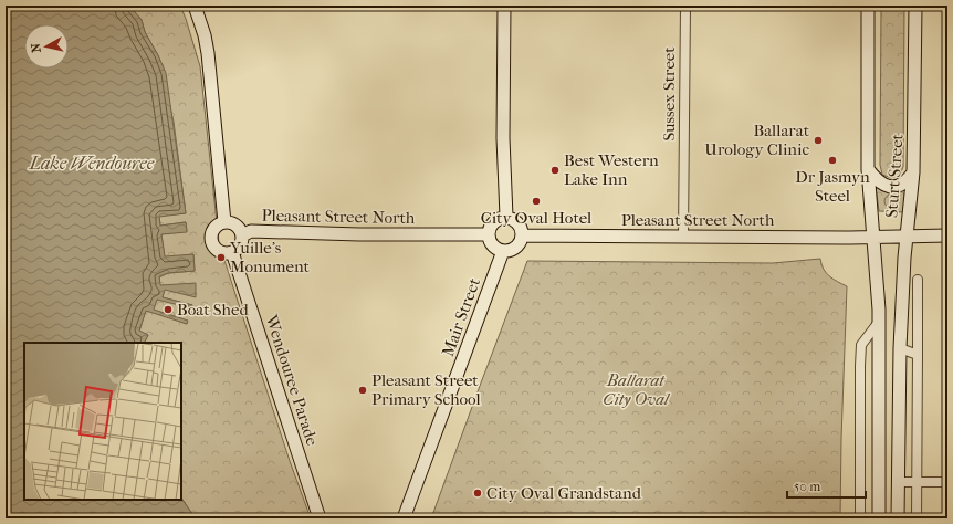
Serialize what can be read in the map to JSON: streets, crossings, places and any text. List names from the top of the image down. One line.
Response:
{"streets":{"street":["Sussex Street","Sturt Street","Pleasant Street North","Mair Street","Wendouree Parade"]},"crossings":[["Sussex Street","Pleasant Street North"],["Sturt Street","Pleasant Street North"],["Pleasant Street North","Mair Street"],["Pleasant Street North","Wendouree Parade"]],"water":["Lake Wendouree"],"parks":["Ballarat City Oval"],"places":["Ballarat Urology Clinic","Dr Jasmyn Steel","Best Western Lake Inn","City Oval Hotel","Yuille's Monument","Boat Shed","Pleasant Street Primary School","City Oval Grandstand"],"scale_bar":"50 m","north":"left"}
